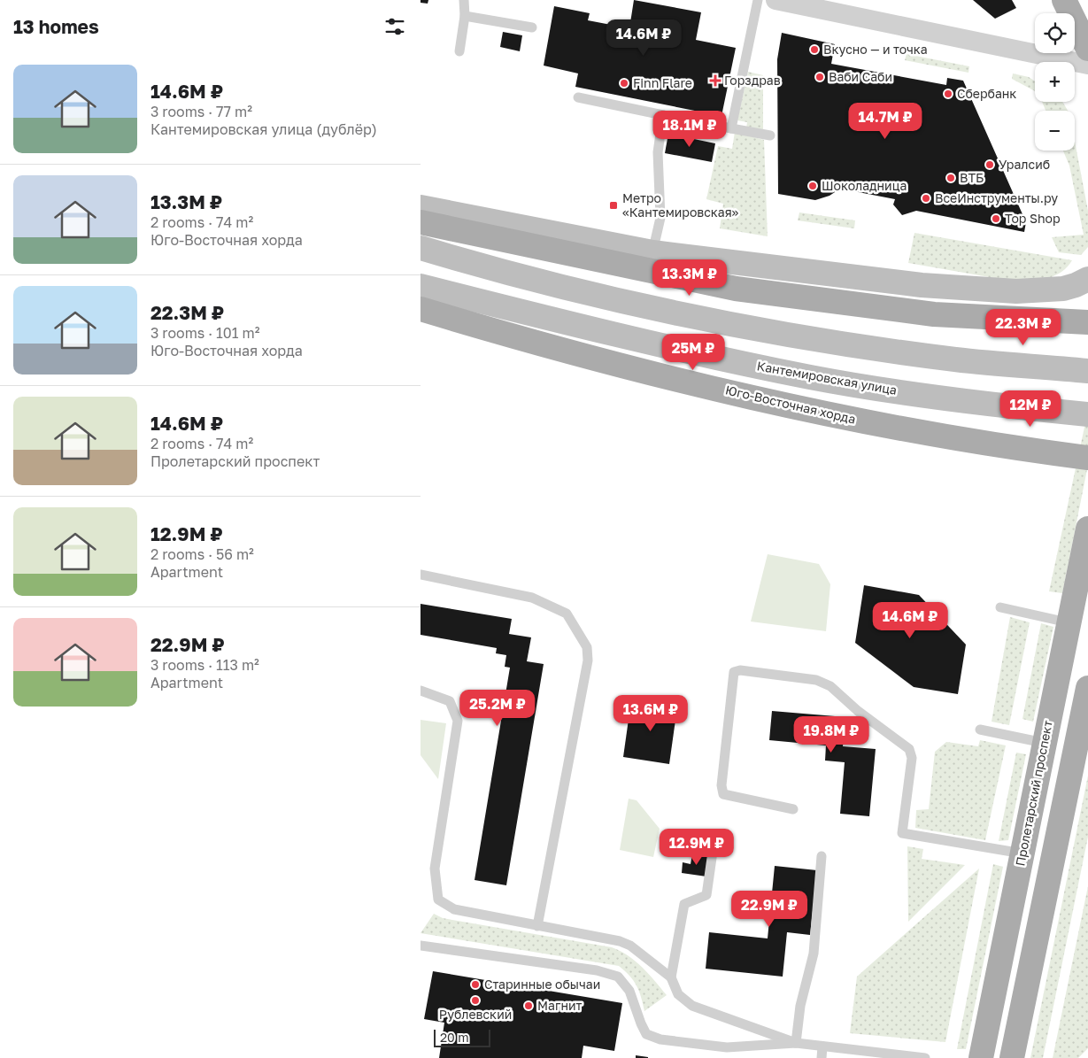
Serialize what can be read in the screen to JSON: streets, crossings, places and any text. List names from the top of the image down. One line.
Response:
{"streets":{"main road":["Кантемировская улица","Юго-Восточная хорда","Пролетарский проспект"]},"places":{"other":["Вкусно — и точка","Ваби Саби","Finn Flare","Сбербанк","Уралсиб","ВТБ","Шоколадница","ВсеИнструменты.ру","Top Shop","Старинные обычаи","Рублевский","Магнит"],"health":["Горздрав"],"transit":["Метро «Кантемировская»"]},"scale_bar":"20 m","page":{"heading":"13 homes","map_buttons":["+","−"],"price":["14.6M ₽","14.7M ₽","18.1M ₽","13.3M ₽","22.3M ₽","25M ₽","12M ₽","14.6M ₽","25.2M ₽","13.6M ₽","19.8M ₽","12.9M ₽","22.9M ₽"],"list":[{"name":"14.6M ₽","note":"3 rooms · 77 m² · Кантемировская улица (дублёр)"},{"name":"13.3M ₽","note":"2 rooms · 74 m² · Юго-Восточная хорда"},{"name":"22.3M ₽","note":"3 rooms · 101 m² · Юго-Восточная хорда"},{"name":"14.6M ₽","note":"2 rooms · 74 m² · Пролетарский проспект"},{"name":"12.9M ₽","note":"2 rooms · 56 m² · Apartment"},{"name":"22.9M ₽","note":"3 rooms · 113 m² · Apartment"}],"scale":"20 m"}}
